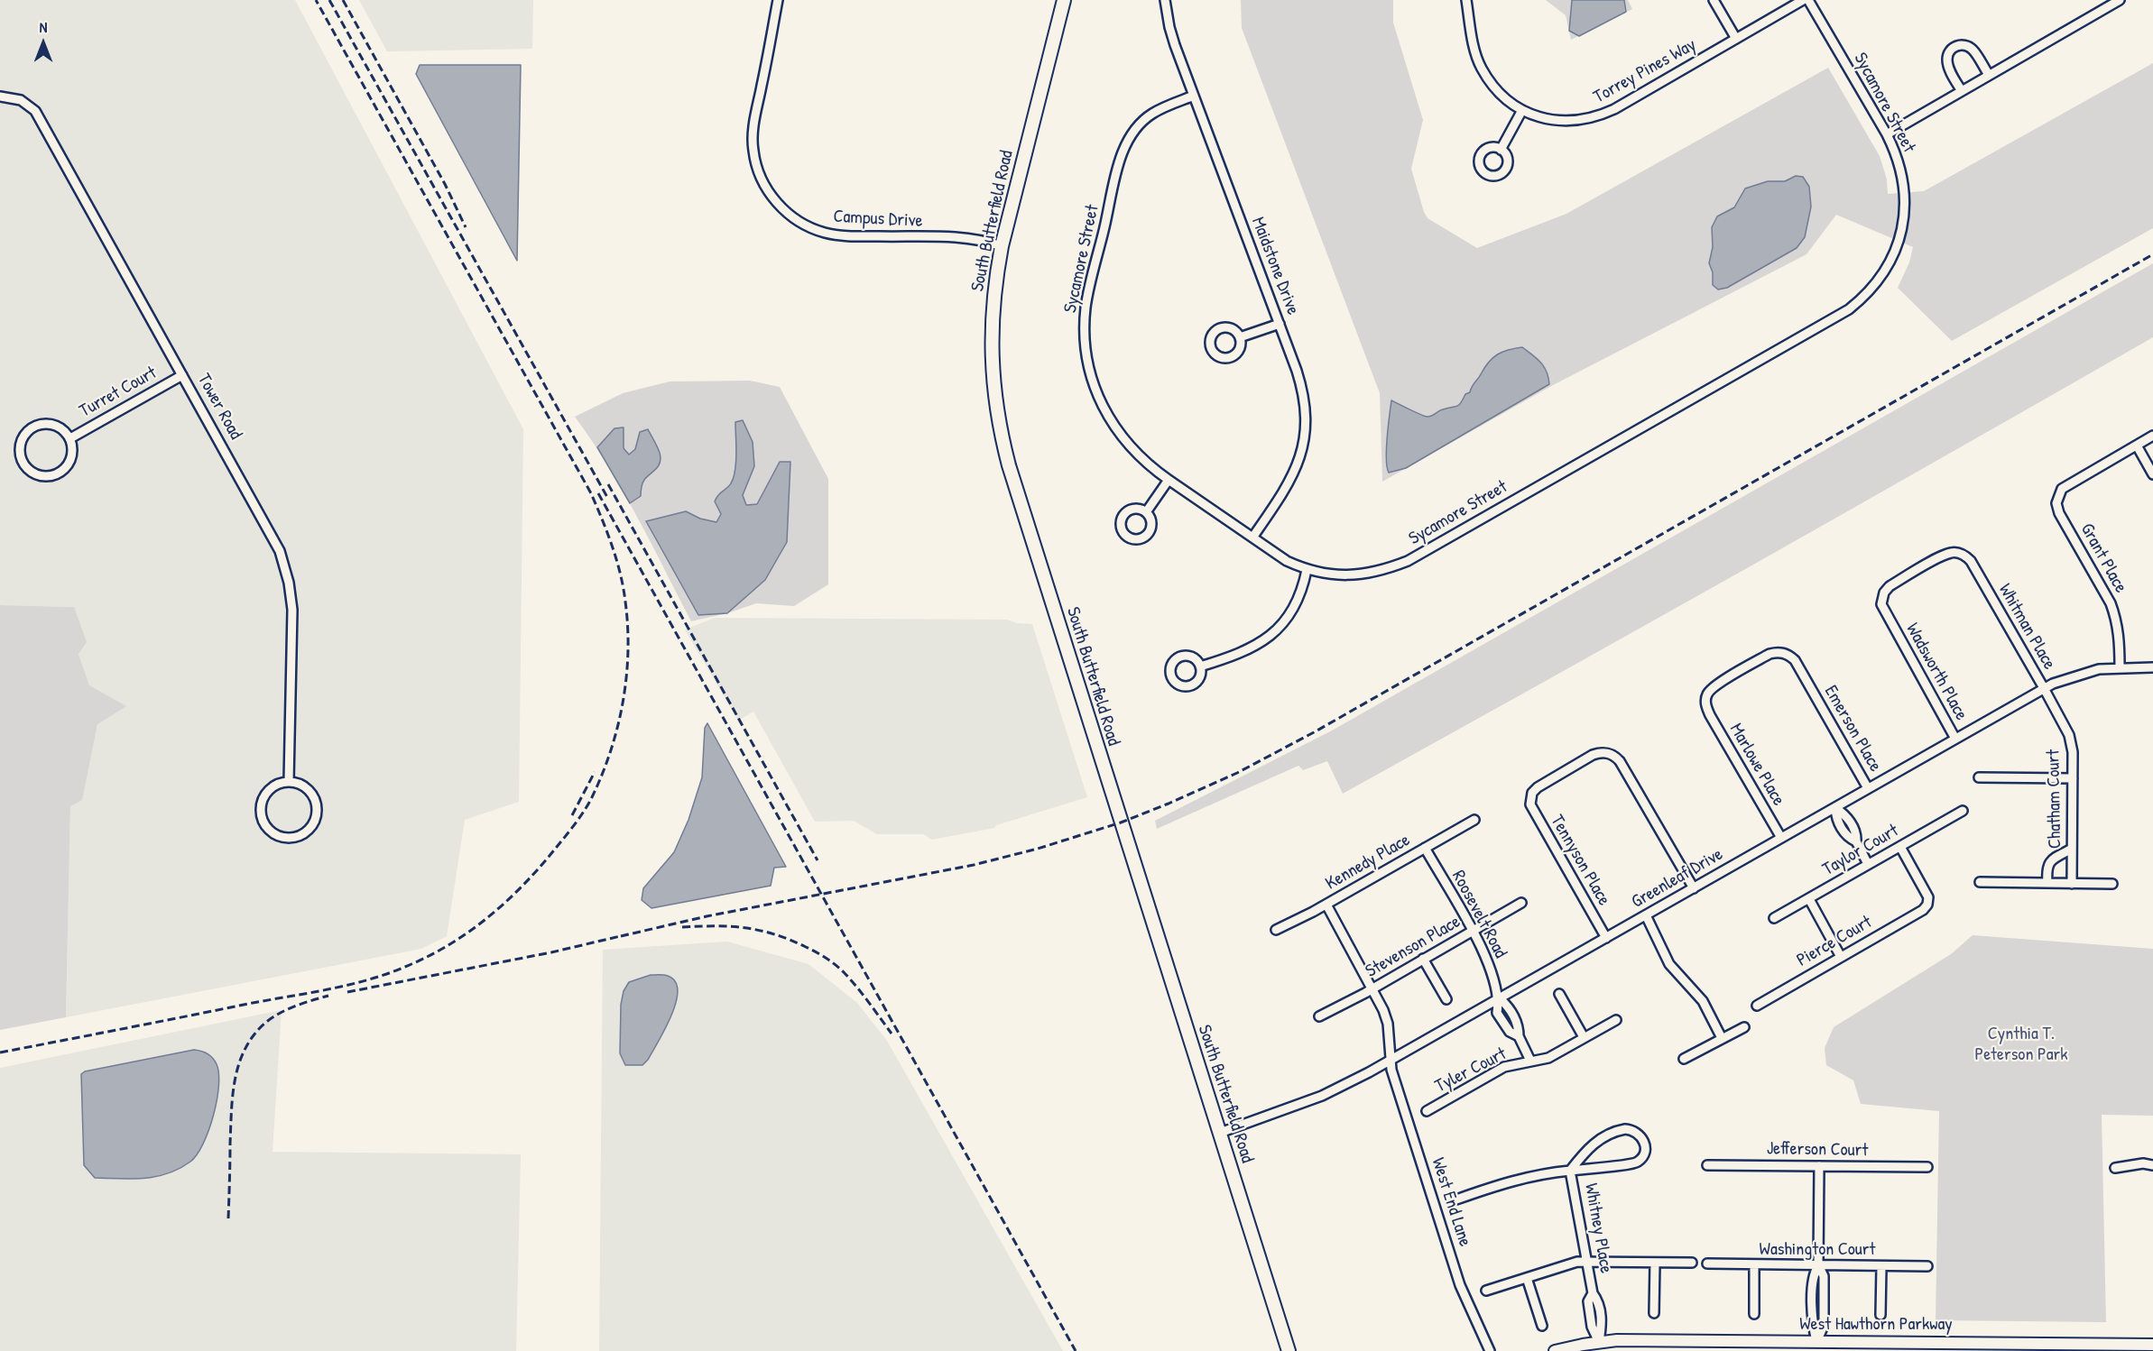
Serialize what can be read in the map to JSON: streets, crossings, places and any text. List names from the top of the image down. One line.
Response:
{"streets":{"main road":["South Butterfield Road"],"street":["Torrey Pines Way","Sycamore Street","Campus Drive","Maidstone Drive","Turret Court","Tower Road","Grant Place","Whitman Place","Wadsworth Place","Emerson Place","Marlowe Place","Chatham Court","Taylor Court","Tennyson Place","Kennedy Place","Greenleaf Drive","Roosevelt Road","Pierce Court","Stevenson Place","Tyler Court","Jefferson Court","West End Lane","Whitney Place","Washington Court","West Hawthorn Parkway"]},"crossings":[["Sycamore Street","Maidstone Drive"],["Campus Drive","South Butterfield Road"],["South Butterfield Road","Greenleaf Drive"],["Turret Court","Tower Road"],["Grant Place","Greenleaf Drive"],["Whitman Place","Wadsworth Place"],["Whitman Place","Chatham Court"],["Whitman Place","Greenleaf Drive"],["Wadsworth Place","Greenleaf Drive"],["Emerson Place","Marlowe Place"],["Emerson Place","Greenleaf Drive"],["Marlowe Place","Greenleaf Drive"],["Chatham Court","Greenleaf Drive"],["Taylor Court","Pierce Court"],["Tennyson Place","Greenleaf Drive"],["Kennedy Place","Roosevelt Road"],["Kennedy Place","West End Lane"],["Greenleaf Drive","Roosevelt Road"],["Greenleaf Drive","Tyler Court"],["Greenleaf Drive","West End Lane"],["Roosevelt Road","Stevenson Place"],["Roosevelt Road","Tyler Court"],["Stevenson Place","West End Lane"],["Whitney Place","West Hawthorn Parkway"]],"parks":["Cynthia T. Peterson Park"],"north":"top"}
